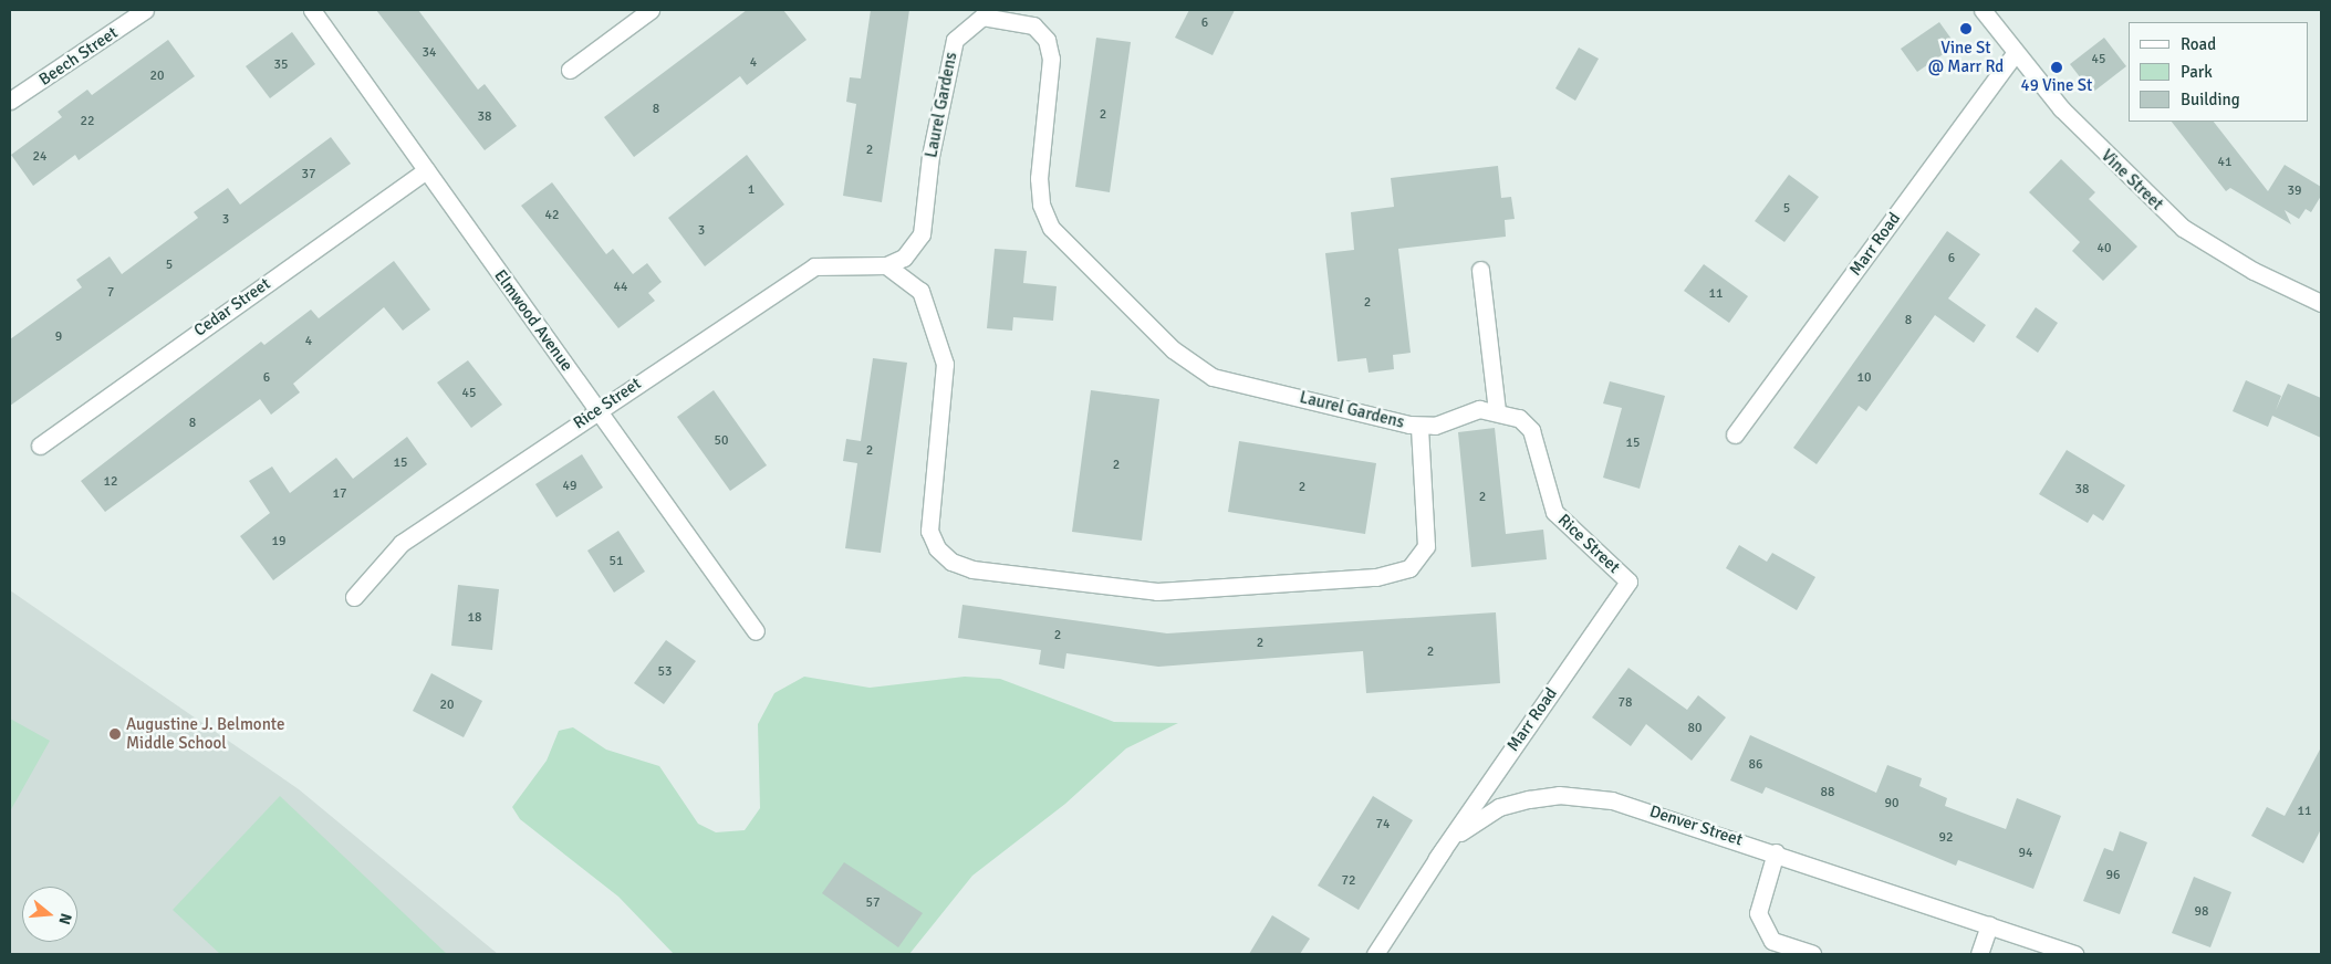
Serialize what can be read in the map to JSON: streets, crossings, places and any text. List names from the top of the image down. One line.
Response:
{"streets":{"street":["Beech Street","Laurel Gardens","Vine Street","Marr Road","Cedar Street","Elmwood Avenue","Rice Street","Denver Street"]},"crossings":[["Laurel Gardens","Rice Street"],["Vine Street","Marr Road"],["Marr Road","Rice Street"],["Marr Road","Denver Street"],["Cedar Street","Elmwood Avenue"],["Elmwood Avenue","Rice Street"]],"places":["Vine St @ Marr Rd","49 Vine St","Augustine J. Belmonte Middle School"],"house_numbers":["6","34","45","4","35","20","8","2","38","22","2","24","41","37","1","39","5","42","3","3","40","6","5","44","7","11","2","8","9","4","6","10","45","8","50","15","2","15","2","12","49","2","38","17","2","19","51","18","2","2","2","53","78","20","80","86","88","90","11","74","92","94","96","72","57","98"],"legend":["Road","Park","Building"],"north":"right"}
